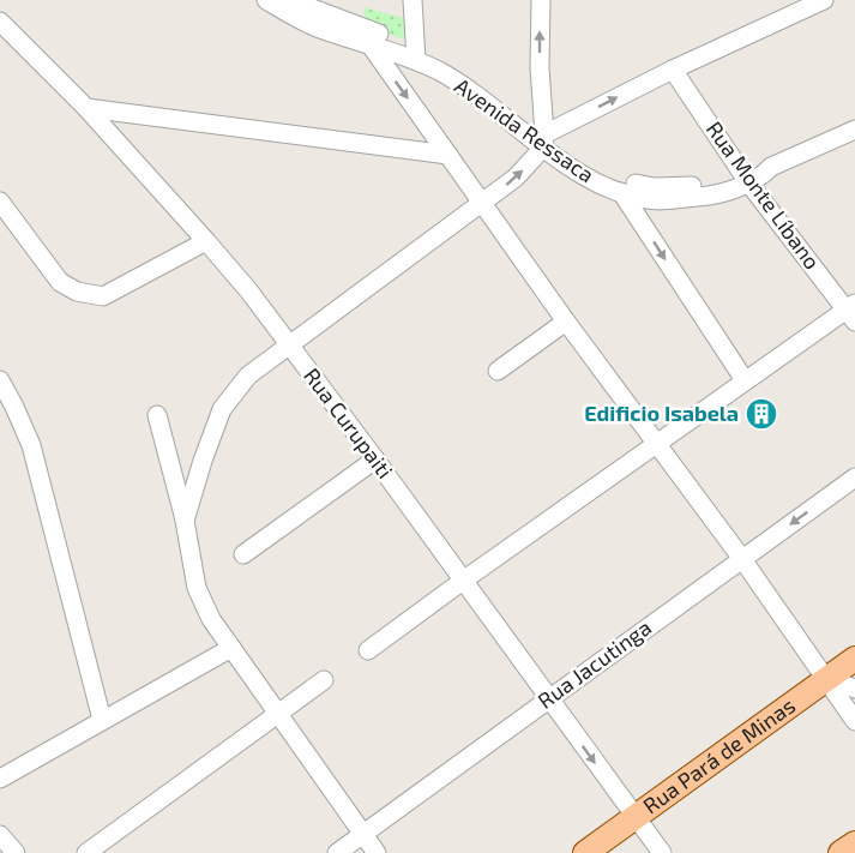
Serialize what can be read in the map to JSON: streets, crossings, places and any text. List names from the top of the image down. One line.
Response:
{"streets":{"main road":["Rua Pará de Minas"],"street":["Avenida Ressaca","Rua Monte Líbano","Rua Curupaiti","Rua Jacutinga"]},"crossings":[["Avenida Ressaca","Rua Monte Líbano"],["Rua Curupaiti","Rua Jacutinga"],["Rua Curupaiti","Rua Pará de Minas"]],"places":{"building":["Edificio Isabela"]}}
